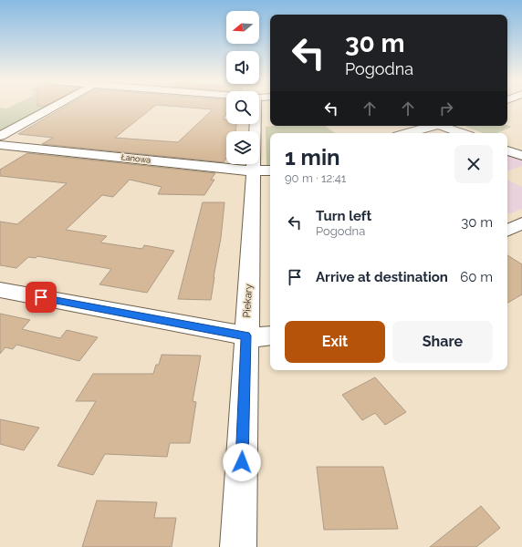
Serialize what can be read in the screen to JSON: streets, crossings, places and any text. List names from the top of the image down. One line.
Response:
{"streets":{"street":["Łanowa","Piekary"]},"crossings":[["Łanowa","Piekary"]],"north":"left","page":{"turn":["30 m","Pogodna"],"heading":["1 min","90 m · 12:41"],"list":[{"name":"Turn left","note":"Pogodna","value":"30 m"},{"name":"Arrive at destination","value":"60 m"}],"buttons":["Exit","Share"]}}
